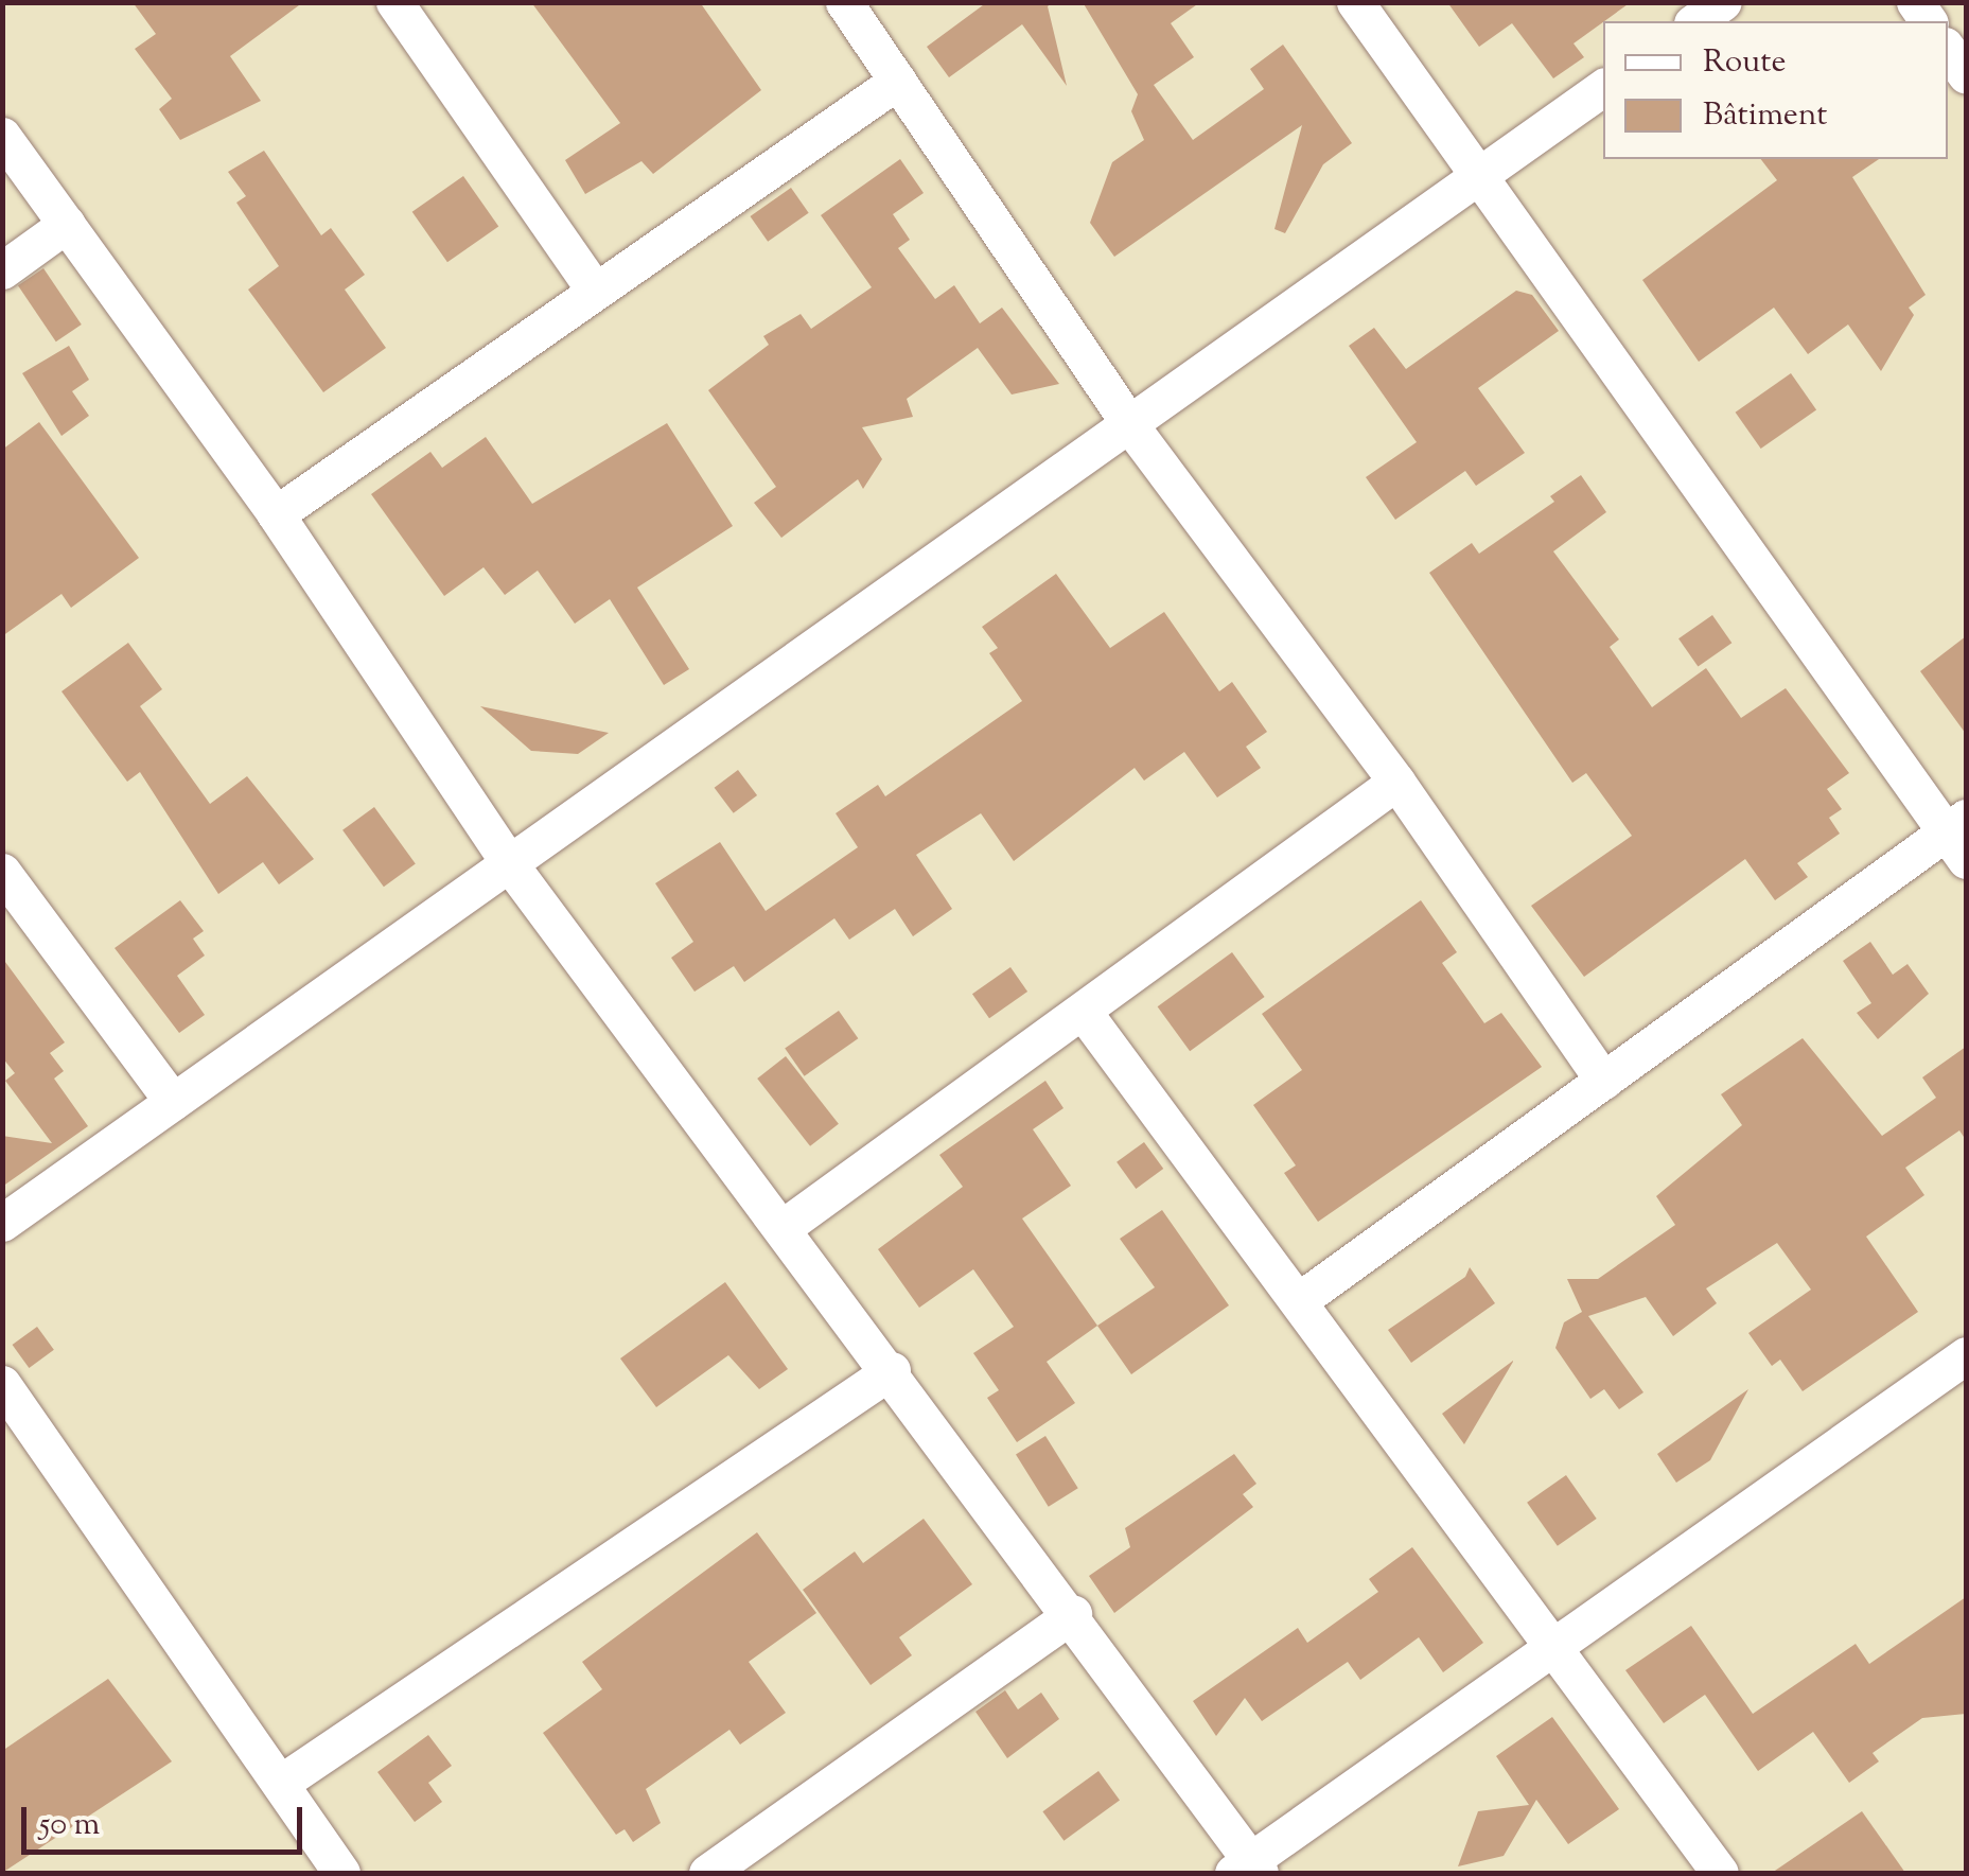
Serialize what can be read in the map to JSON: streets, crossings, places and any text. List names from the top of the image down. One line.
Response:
{"legend":["Route","Bâtiment"],"scale_bar":"50 m"}
